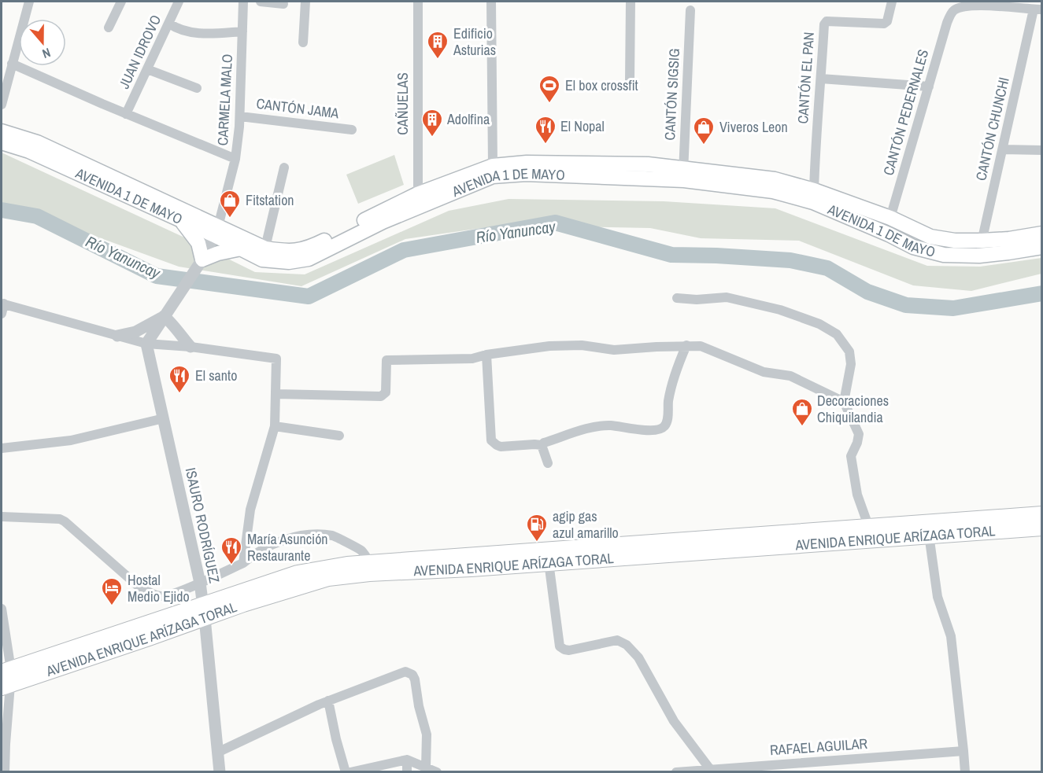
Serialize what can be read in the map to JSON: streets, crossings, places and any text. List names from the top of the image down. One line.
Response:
{"streets":{"main road":["AVENIDA 1 DE MAYO","AVENIDA ENRIQUE ARÍZAGA TORAL"],"street":["JUAN IDROVO","CANTÓN EL PAN","CANTÓN SIGSIG","CARMELA MALO","CAÑUELAS","CANTÓN JAMA","CANTÓN PEDERNALES","CANTÓN CHUNCHI","ISAURO RODRÍGUEZ","RAFAEL AGUILAR"]},"crossings":[["CANTÓN EL PAN","AVENIDA 1 DE MAYO"],["CANTÓN SIGSIG","AVENIDA 1 DE MAYO"],["CARMELA MALO","CANTÓN JAMA"],["CARMELA MALO","AVENIDA 1 DE MAYO"],["CAÑUELAS","AVENIDA 1 DE MAYO"],["CANTÓN PEDERNALES","AVENIDA 1 DE MAYO"],["CANTÓN CHUNCHI","AVENIDA 1 DE MAYO"],["ISAURO RODRÍGUEZ","AVENIDA ENRIQUE ARÍZAGA TORAL"]],"water":["Río Yanuncay"],"places":{"building":["Edificio Asturias","Adolfina"],"sports":["El box crossfit"],"restaurant":["El Nopal","El santo","María Asunción Restaurante"],"shop":["Viveros Leon","Fitstation","Decoraciones Chiquilandia"],"fuel station":["agip gas azul amarillo"],"hotel":["Hostal Medio Ejido"]},"north":"bottom"}
